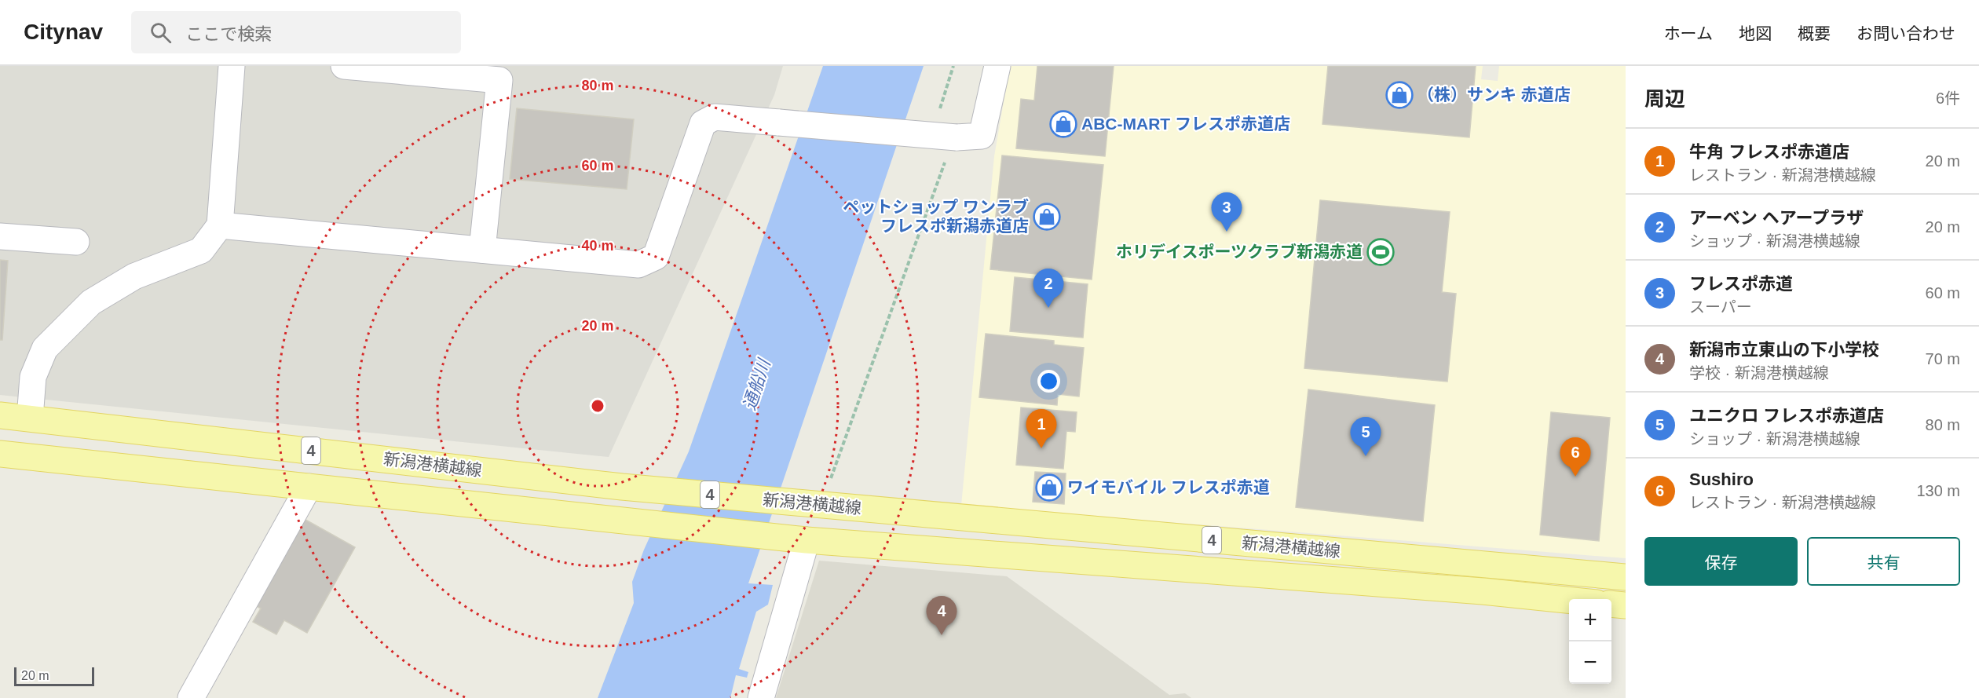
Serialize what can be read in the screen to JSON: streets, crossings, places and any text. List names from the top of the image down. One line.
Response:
{"streets":{"main road":["4","新潟港横越線"]},"water":["通船川"],"places":{"shop":["（株）サンキ 赤道店","ABC-MART フレスポ赤道店","ペットショップ ワンラブ フレスポ新潟赤道店","ワイモバイル フレスポ赤道"],"sports":["ホリデイスポーツクラブ新潟赤道"]},"scale_bar":"20 m","page":{"header":"Citynav","search":"ここで検索","nav":["ホーム","地図","概要","お問い合わせ"],"heading":["周辺","6件"],"list":[{"mark":"1","name":"牛角 フレスポ赤道店","note":"レストラン · 新潟港横越線","value":"20 m"},{"mark":"2","name":"アーベン ヘアープラザ","note":"ショップ · 新潟港横越線","value":"20 m"},{"mark":"3","name":"フレスポ赤道","note":"スーパー","value":"60 m"},{"mark":"4","name":"新潟市立東山の下小学校","note":"学校 · 新潟港横越線","value":"70 m"},{"mark":"5","name":"ユニクロ フレスポ赤道店","note":"ショップ · 新潟港横越線","value":"80 m"},{"mark":"6","name":"Sushiro","note":"レストラン · 新潟港横越線","value":"130 m"}],"pins":["3","2","1","5","6","4"],"buttons":["保存","共有"],"map_buttons":["+","−"],"scale":"20 m"},"rings":["80 m","60 m","40 m","20 m"]}
